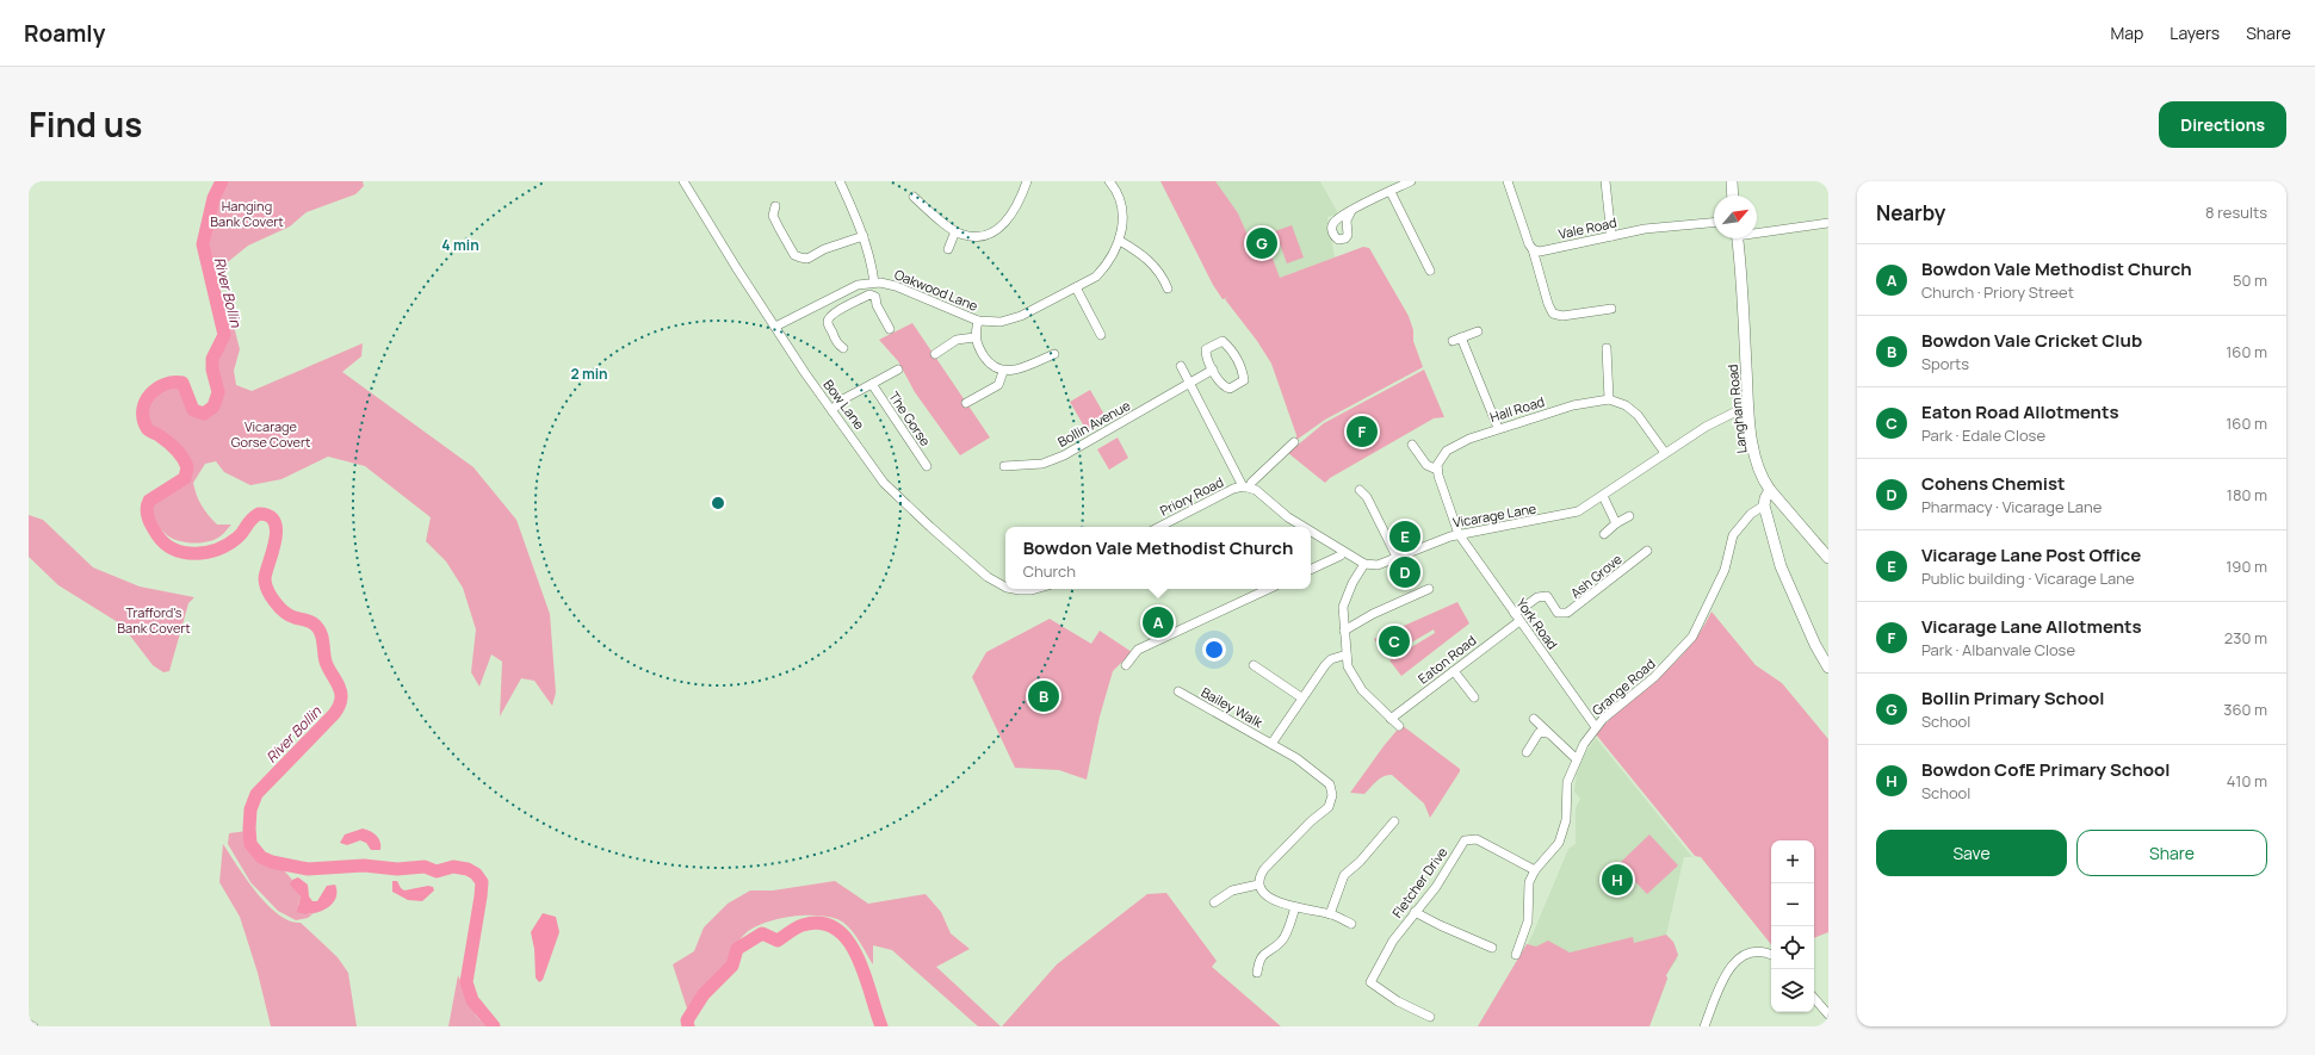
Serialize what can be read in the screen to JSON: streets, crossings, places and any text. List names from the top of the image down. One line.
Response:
{"streets":{"main road":["Langham Road"],"street":["Vale Road","Oakwood Lane","Bow Lane","Hall Road","The Gorse","Bollin Avenue","Priory Road","Vicarage Lane","Ash Grove","York Road","Eaton Road","Grange Road","Bailey Walk","Fletcher Drive"]},"crossings":[["Oakwood Lane","Bow Lane"],["Bow Lane","The Gorse"],["Hall Road","Vicarage Lane"],["Langham Road","Vicarage Lane"],["Vicarage Lane","York Road"],["Ash Grove","York Road"],["Ash Grove","Eaton Road"],["York Road","Eaton Road"],["York Road","Grange Road"],["Grange Road","Fletcher Drive"]],"water":["River Bollin"],"parks":["Hanging Bank Covert","Vicarage Gorse Covert","Trafford's Bank Covert"],"north":"top right","page":{"header":"Roamly","nav":["Map","Layers","Share"],"title":"Find us","buttons":["Directions",["Save","Share"]],"heading":["Nearby","8 results"],"pins":["G","F","E","D","A","C","B","H"],"list":[{"mark":"A","name":"Bowdon Vale Methodist Church","note":"Church · Priory Street","value":"50 m"},{"mark":"B","name":"Bowdon Vale Cricket Club","note":"Sports","value":"160 m"},{"mark":"C","name":"Eaton Road Allotments","note":"Park · Edale Close","value":"160 m"},{"mark":"D","name":"Cohens Chemist","note":"Pharmacy · Vicarage Lane","value":"180 m"},{"mark":"E","name":"Vicarage Lane Post Office","note":"Public building · Vicarage Lane","value":"190 m"},{"mark":"F","name":"Vicarage Lane Allotments","note":"Park · Albanvale Close","value":"230 m"},{"mark":"G","name":"Bollin Primary School","note":"School","value":"360 m"},{"mark":"H","name":"Bowdon CofE Primary School","note":"School","value":"410 m"}],"popup":["Bowdon Vale Methodist Church","Church"],"map_buttons":["+","−"]},"rings":["4 min","2 min"]}
